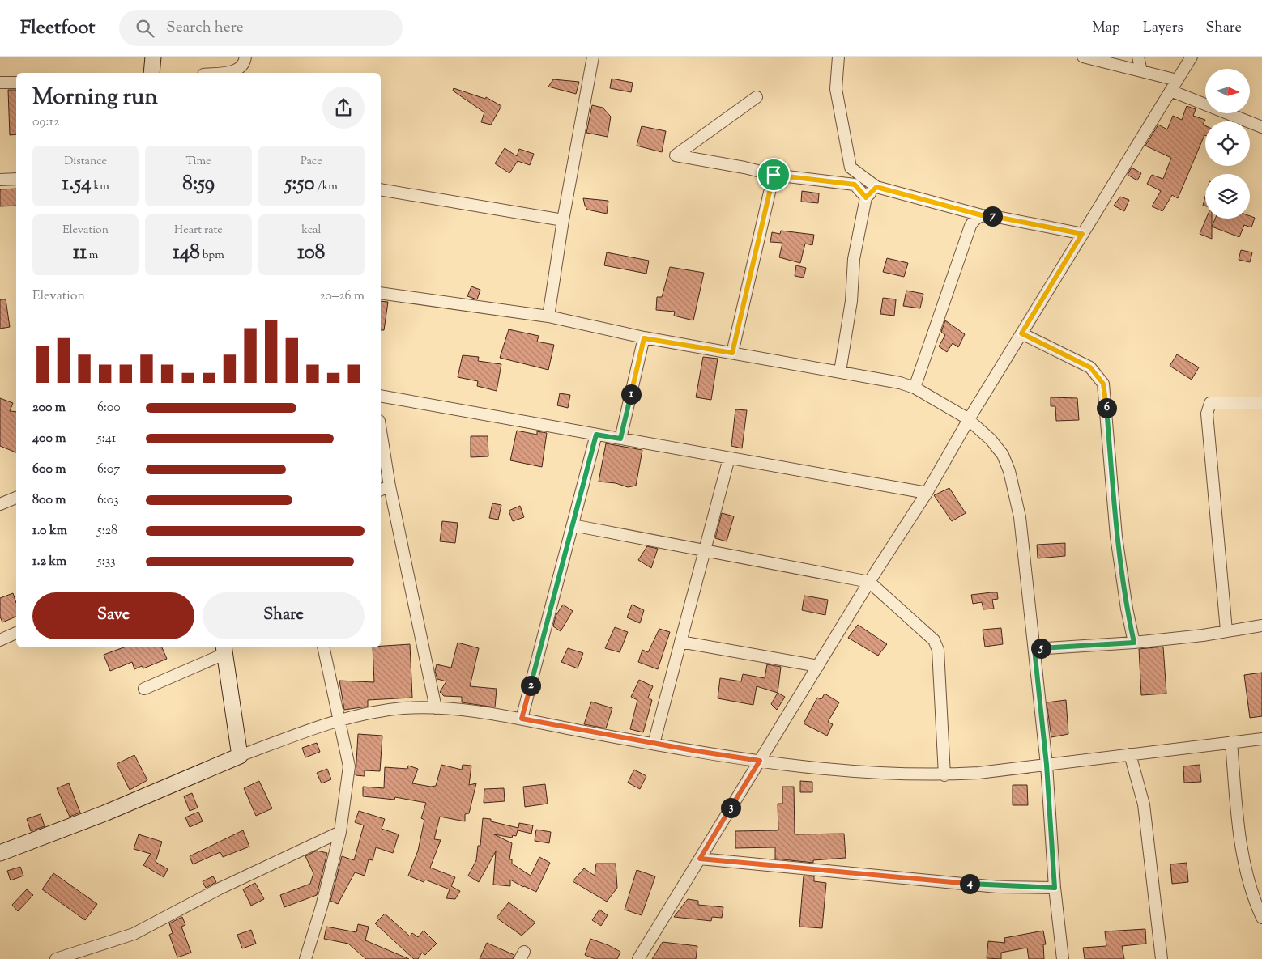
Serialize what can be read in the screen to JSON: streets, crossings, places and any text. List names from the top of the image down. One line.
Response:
{"north":"right","page":{"header":"Fleetfoot","search":"Search here","nav":["Map","Layers","Share"],"heading":["Morning run","09:12"],"stats":[["Distance","1.54 km"],["Time","8:59"],["Pace","5:50 /km"],["Elevation","11 m"],["Heart rate","148 bpm"],["kcal","108"]],"pins":["7","1","6","5","2","3","4"],"chart":["Elevation","20–26 m"],"list":[{"name":"200 m","note":"6:00"},{"name":"400 m","note":"5:41"},{"name":"600 m","note":"6:07"},{"name":"800 m","note":"6:03"},{"name":"1.0 km","note":"5:28"},{"name":"1.2 km","note":"5:33"}],"buttons":["Save","Share"]}}
